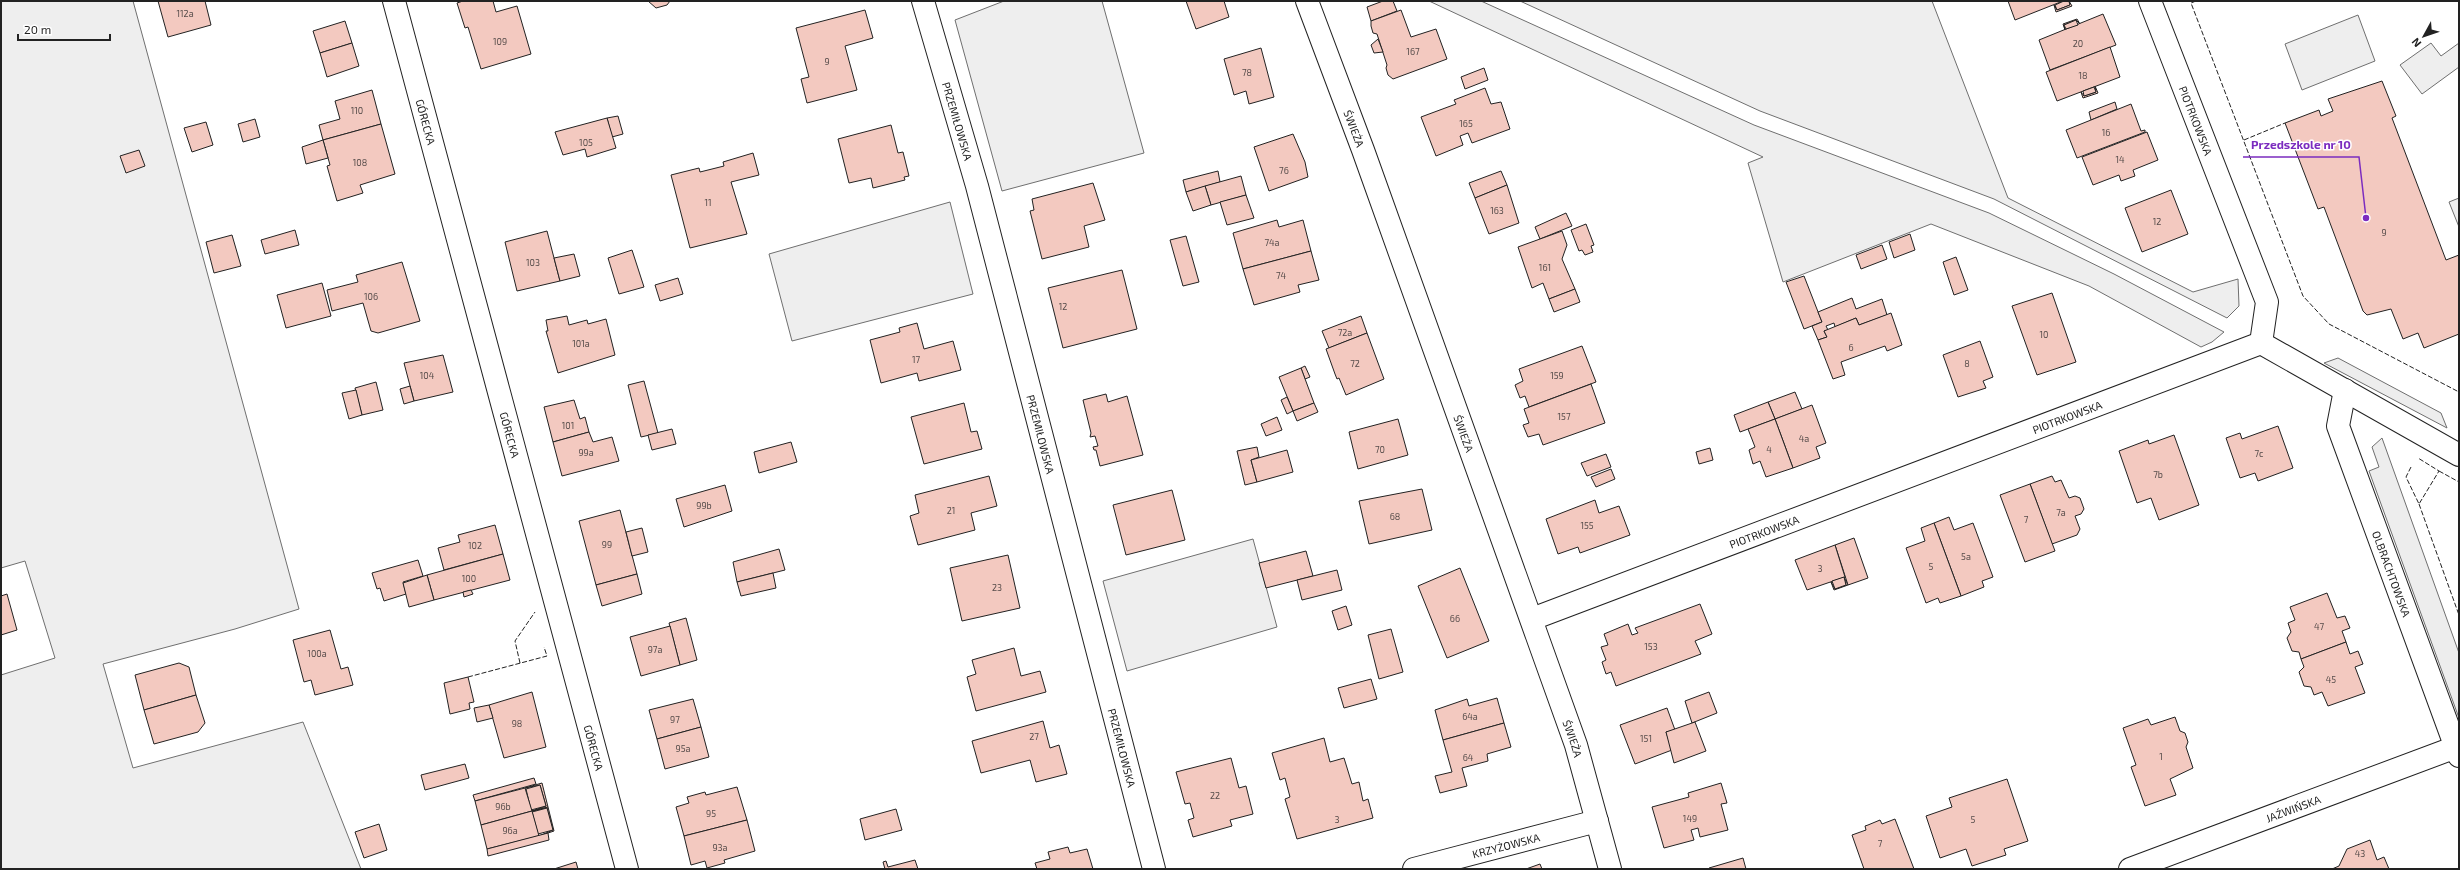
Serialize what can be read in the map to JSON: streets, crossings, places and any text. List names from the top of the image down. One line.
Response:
{"streets":{"street":["PRZEMIŁOWSKA","PIOTRKOWSKA","GÓRECKA","ŚWIEŻA","OLBRACHTOWSKA","JAŹWIŃSKA","KRZYŻOWSKA"]},"crossings":[["PIOTRKOWSKA","ŚWIEŻA"],["ŚWIEŻA","KRZYŻOWSKA"],["OLBRACHTOWSKA","JAŹWIŃSKA"]],"places":["Przedszkole nr 10"],"house_numbers":["112a","109","20","167","9","78","18","110","165","16","105","14","108","76","11","163","12","9","74a","103","161","74","106","12","72a","10","101a","6","17","72","8","104","159","157","101","4a","70","4","99a","7c","7b","99b","21","7a","68","7","155","99","102","5a","5","3","100","23","66","47","153","97a","100a","45","64a","97","98","27","151","95a","1","64","22","96b","95","149","3","5","96a","7","93a","43"],"scale_bar":"20 m","north":"bottom left"}
